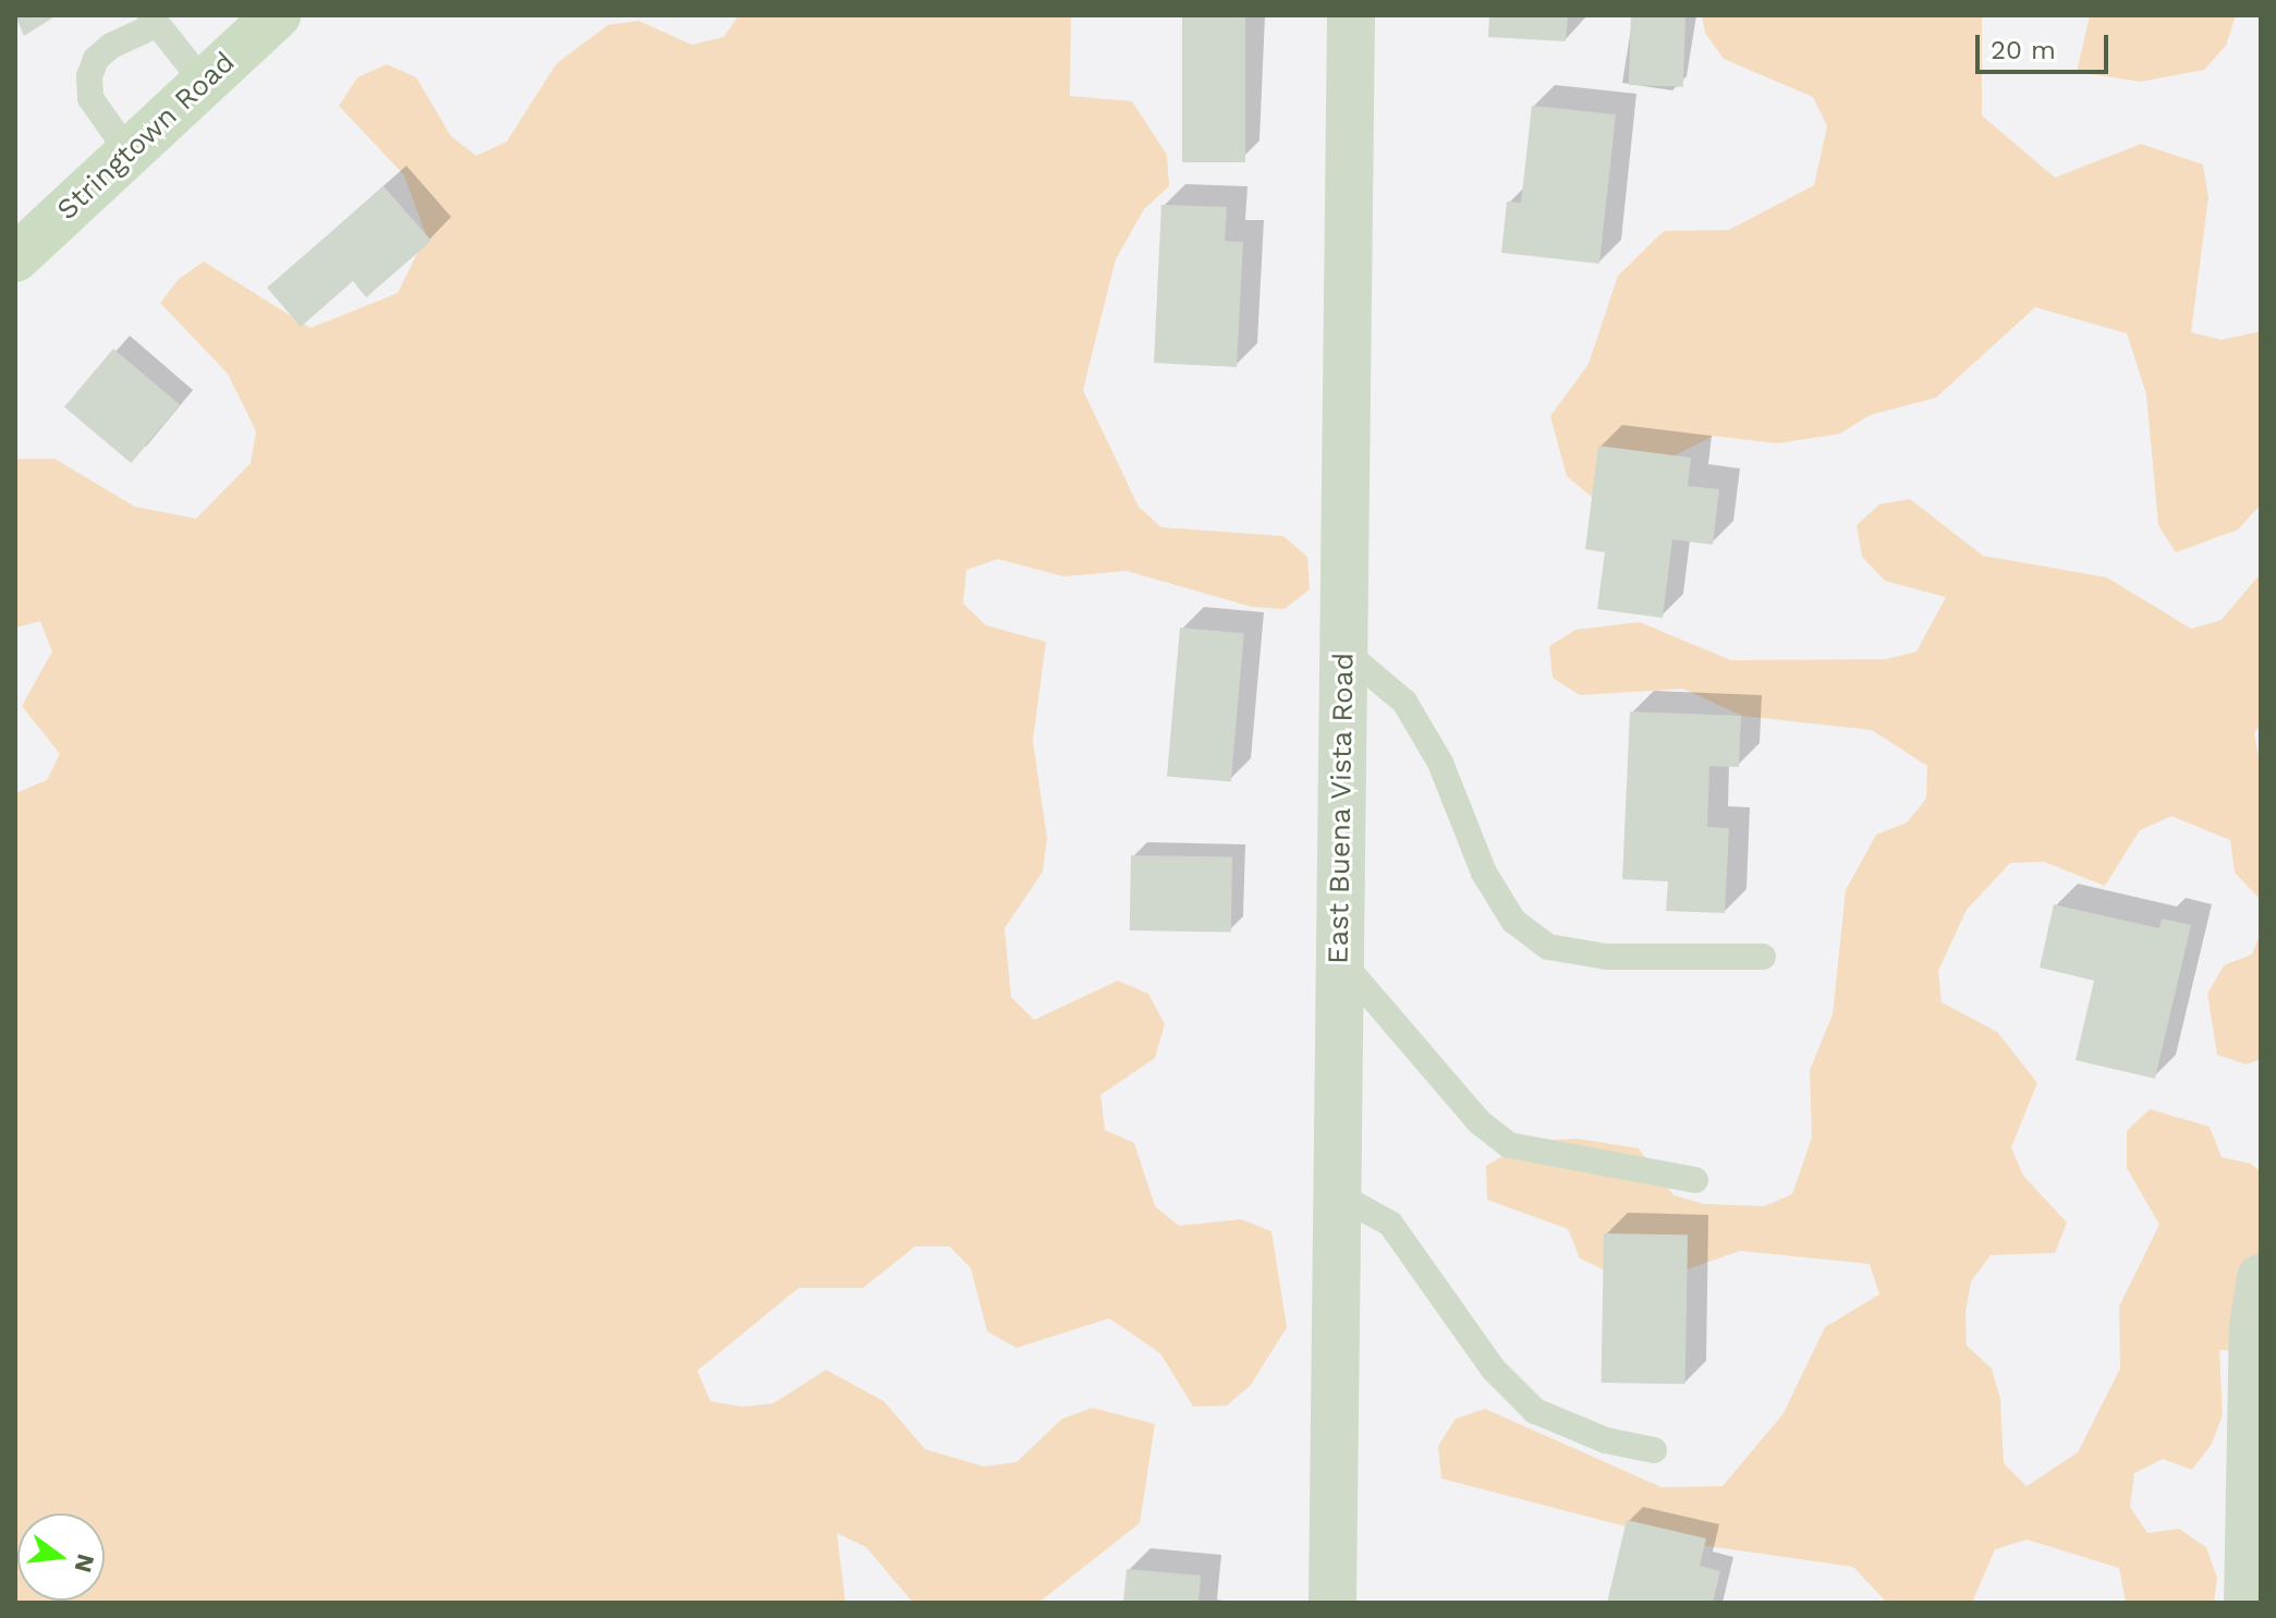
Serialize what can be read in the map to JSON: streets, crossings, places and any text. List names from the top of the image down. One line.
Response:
{"streets":{"main road":["Stringtown Road"],"street":["East Buena Vista Road"]},"scale_bar":"20 m","north":"right"}
